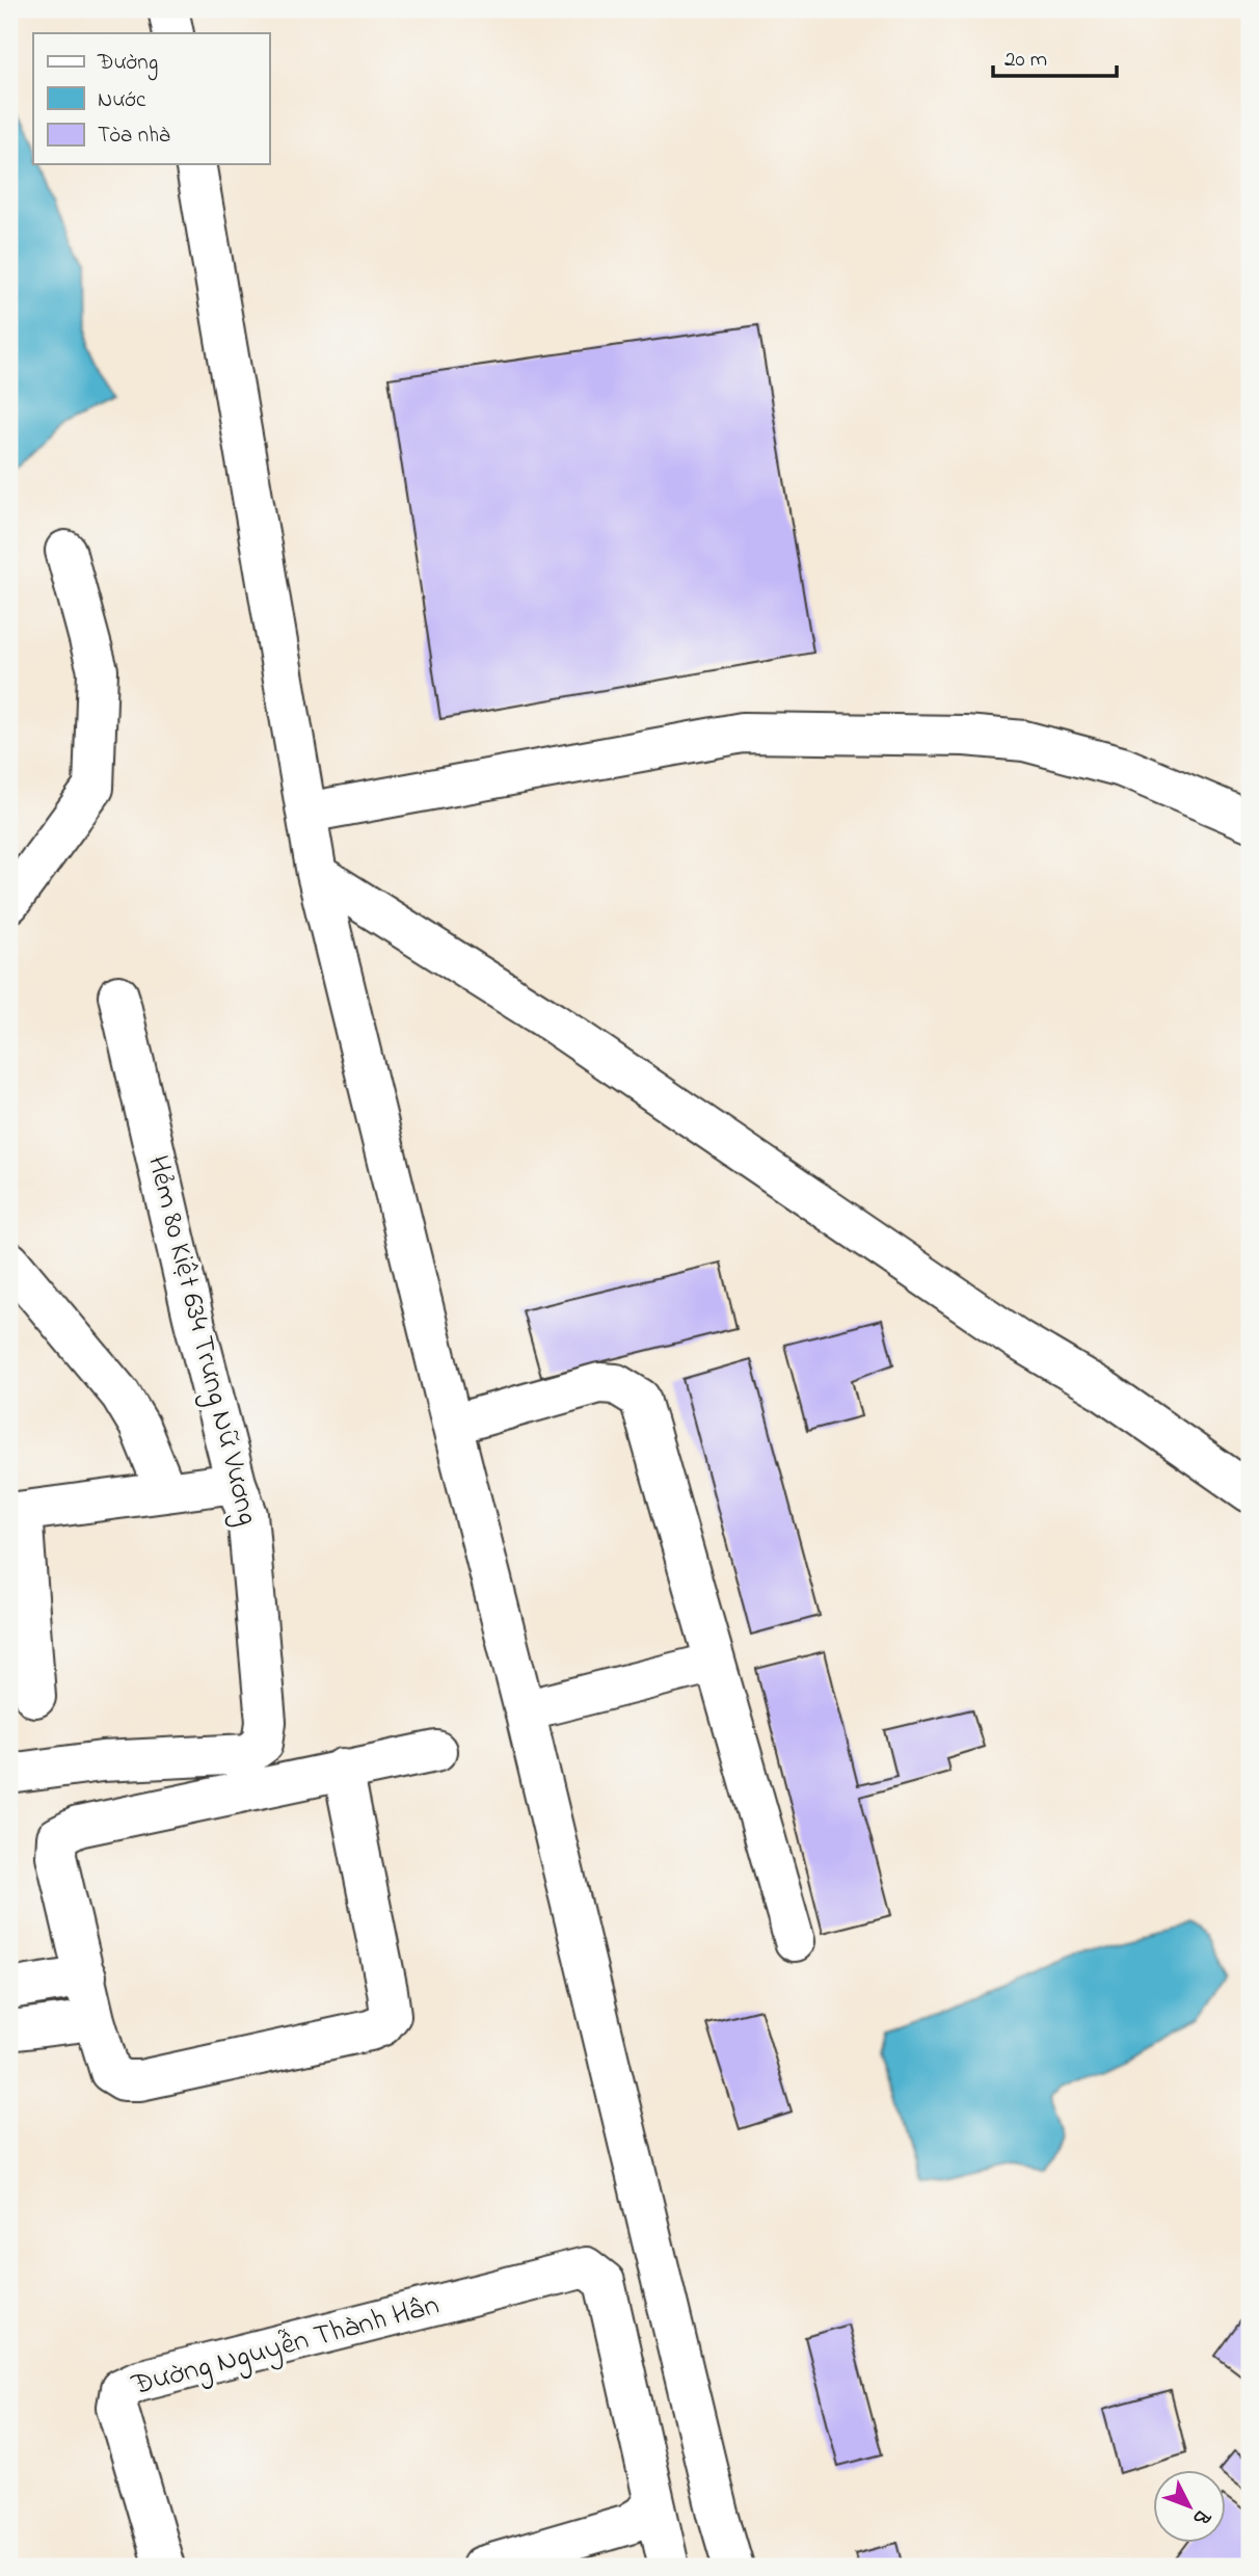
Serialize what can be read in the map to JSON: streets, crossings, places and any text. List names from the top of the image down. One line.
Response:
{"streets":{"street":["Hẻm 80 Kiệt 634 Trưng Nữ Vương","Đường Nguyễn Thành Hân"]},"legend":["Đường","Nước","Tòa nhà"],"scale_bar":"20 m","north":"bottom right"}
